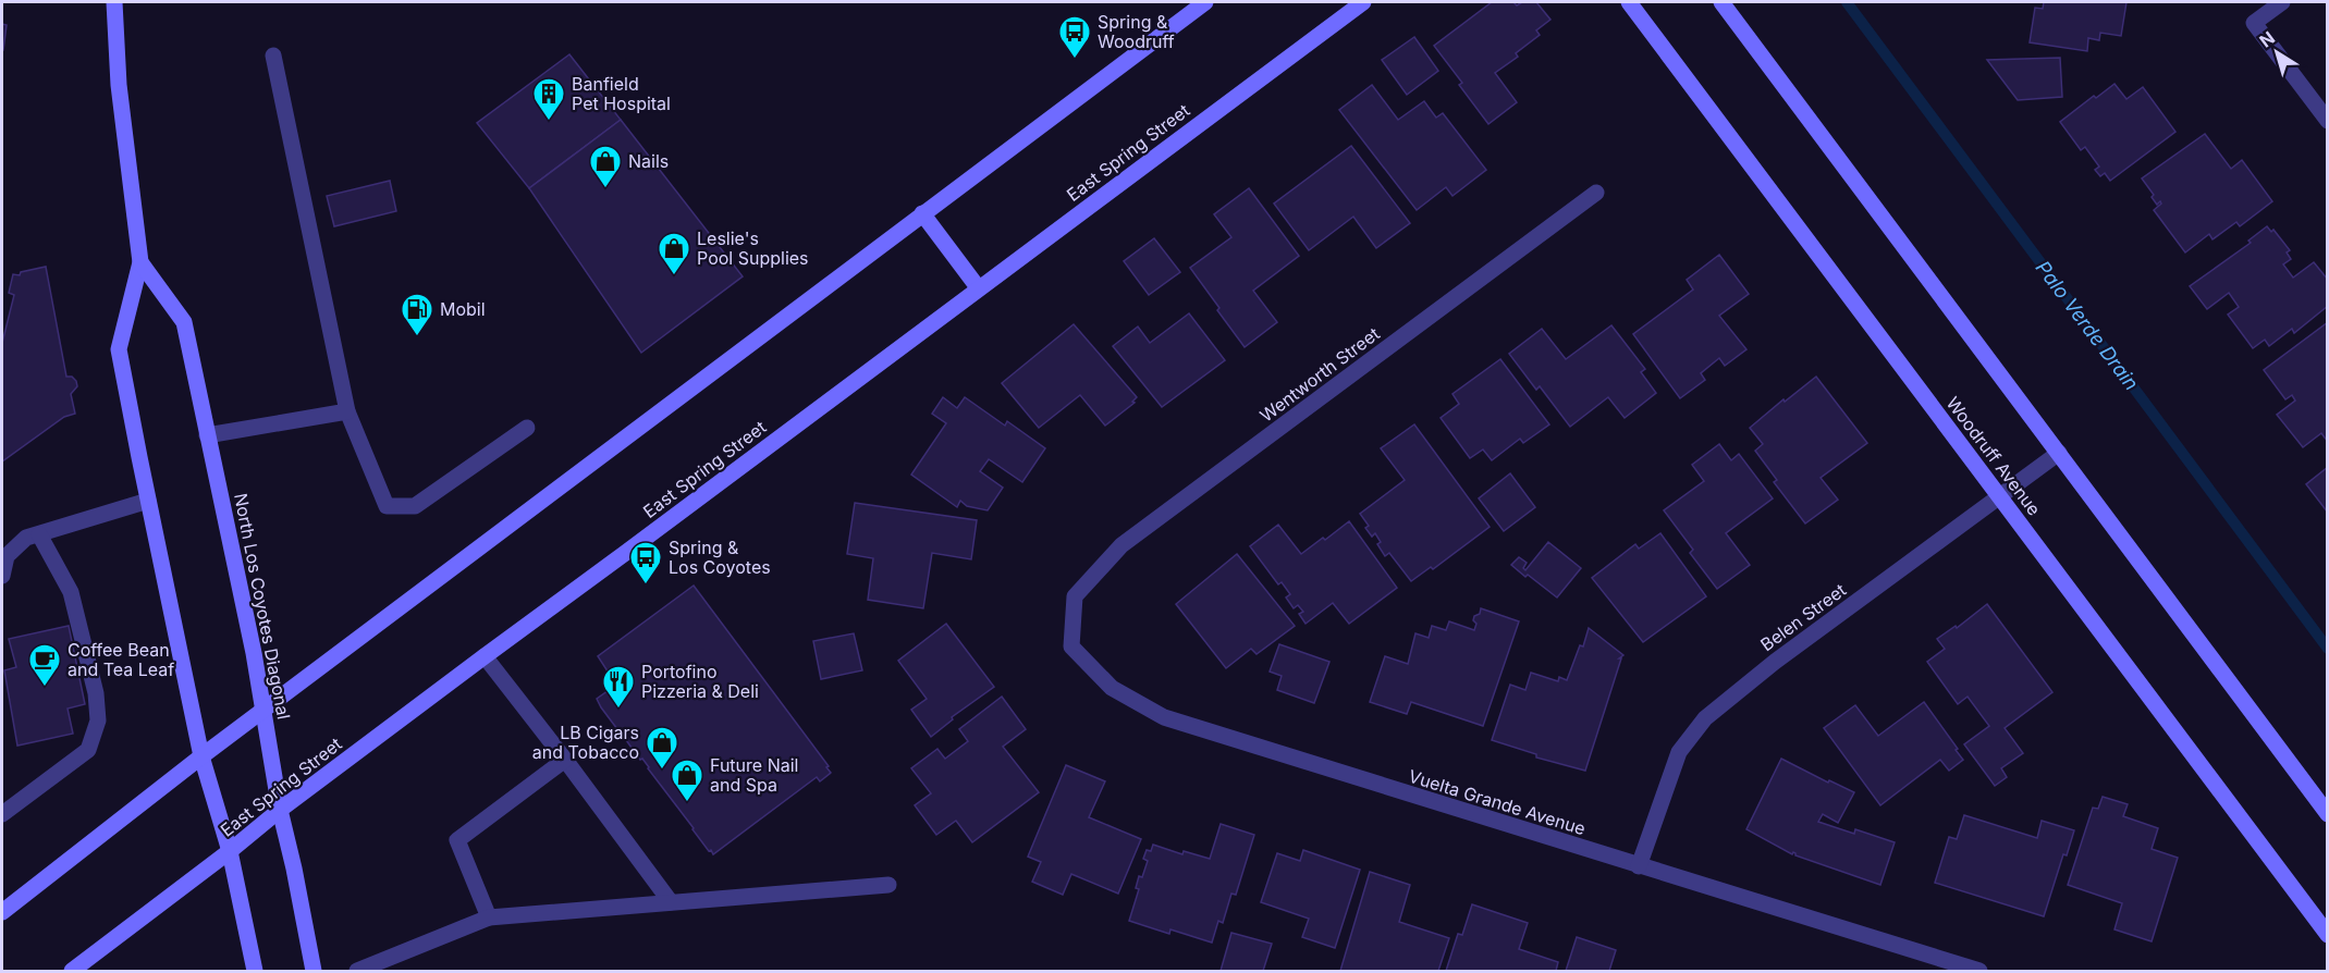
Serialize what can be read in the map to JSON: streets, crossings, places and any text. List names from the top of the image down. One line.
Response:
{"streets":{"main road":["East Spring Street","Woodruff Avenue","North Los Coyotes Diagonal"],"street":["Wentworth Street","Belen Street","Vuelta Grande Avenue"]},"crossings":[["East Spring Street","North Los Coyotes Diagonal"],["Wentworth Street","Vuelta Grande Avenue"],["Woodruff Avenue","Belen Street"],["Belen Street","Vuelta Grande Avenue"]],"water":["Palo Verde Drain"],"places":{"bus stop":["Spring & Woodruff","Spring & Los Coyotes"],"building":["Banfield Pet Hospital"],"shop":["Nails","Leslie's Pool Supplies","LB Cigars and Tobacco","Future Nail and Spa"],"fuel station":["Mobil"],"cafe":["Coffee Bean and Tea Leaf"],"restaurant":["Portofino Pizzeria & Deli"]},"north":"top left"}
